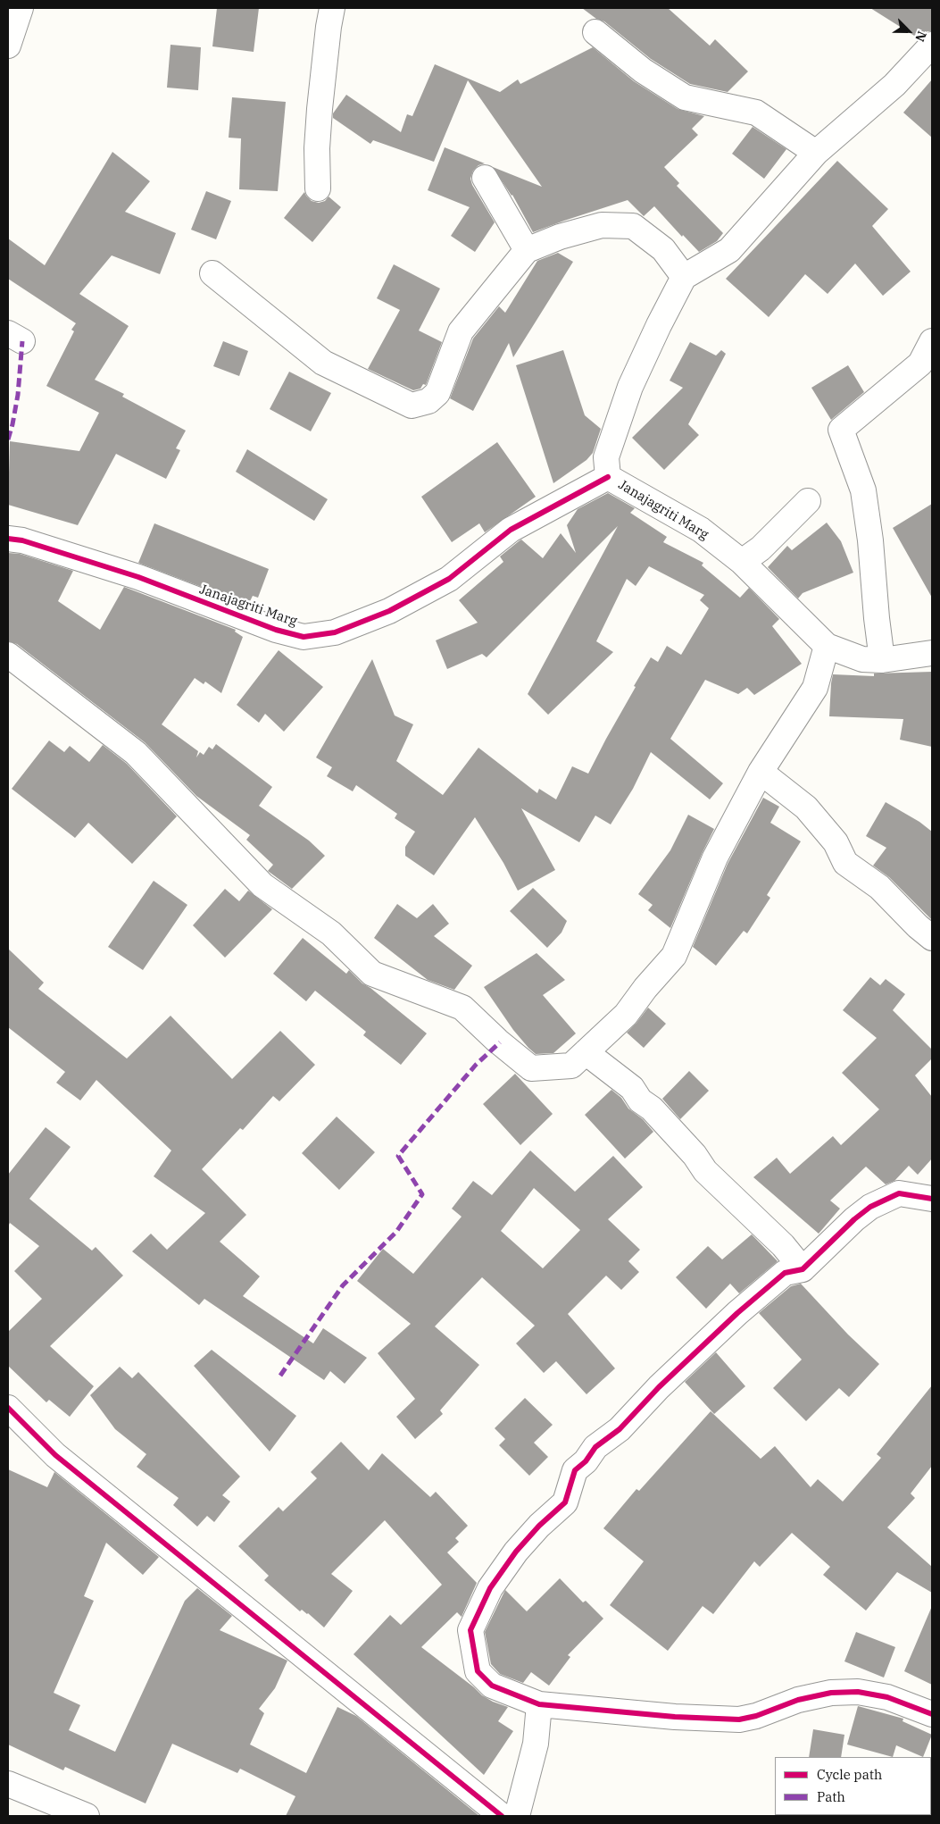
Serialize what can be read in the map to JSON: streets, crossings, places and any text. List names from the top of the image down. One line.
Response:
{"streets":{"street":["Janajagriti Marg"]},"legend":["Cycle path","Path"],"north":"bottom right"}
